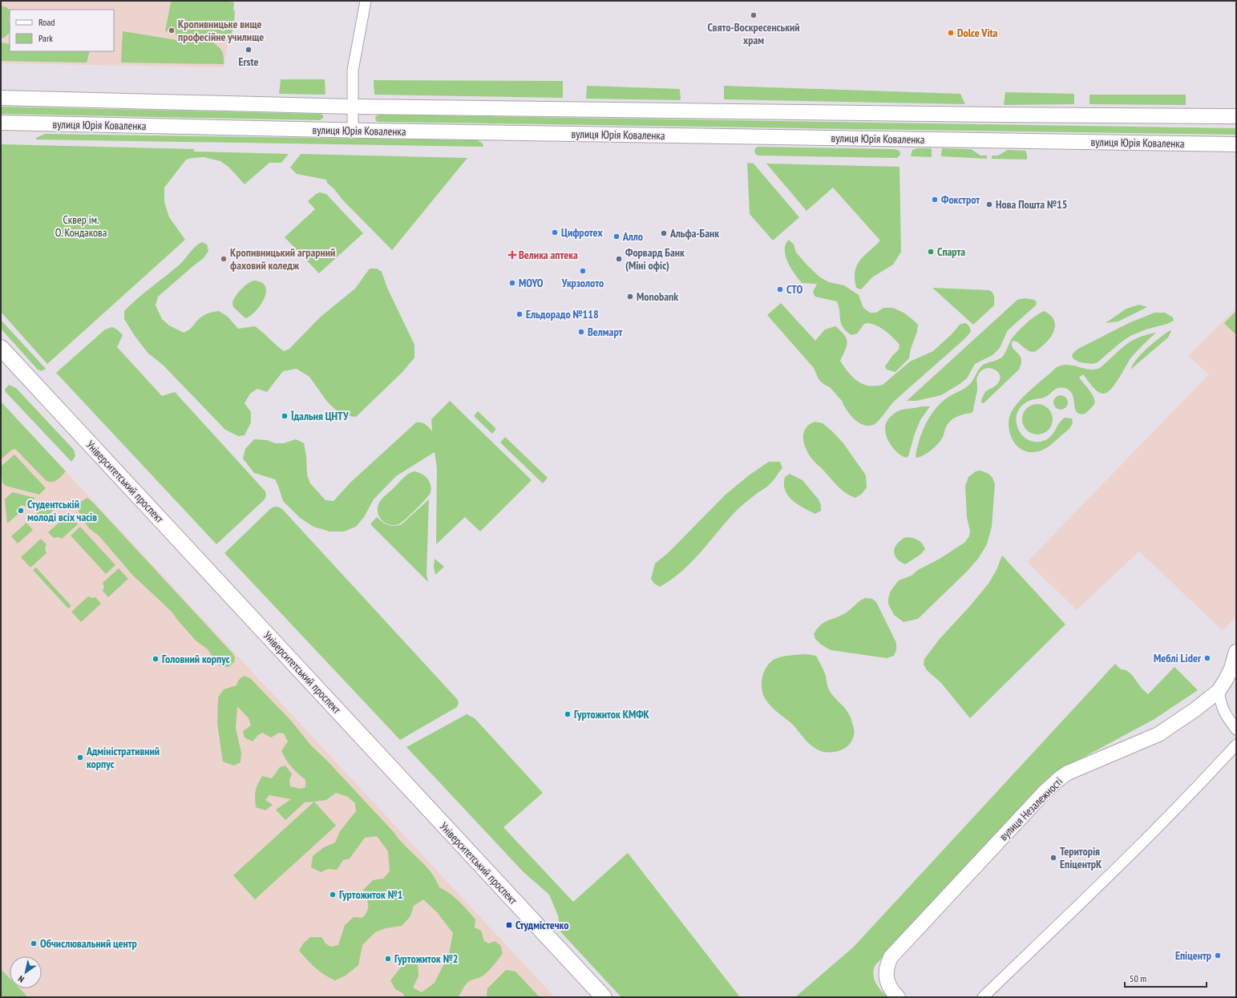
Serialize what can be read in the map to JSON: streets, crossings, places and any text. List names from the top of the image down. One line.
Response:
{"streets":{"main road":["вулиця Юрія Коваленка","Університетський проспект","вулиця Незалежності"]},"parks":["Сквер ім. О. Кондакова"],"places":{"other":["Свято-Воскресенський храм","Кропивницьке вище професійне училище","Dolce Vita","Erste","Фокстрот","Нова Пошта №15","Цифротех","Альфа-Банк","Алло","Спарта","Кропивницький аграрний фаховий коледж","Форвард Банк (Міні офіс)","Укрзолото","MOYO","СТО","Monobank","Ельдорадо №118","Велмарт","Їдальня ЦНТУ","Студентській молоді всіх часів","Меблі Lider","Головний корпус","Гуртожиток КМФК","Адміністративний корпус","Територія ЕпіцентрК","Гуртожиток №1","Обчислювальний центр","Епіцентр","Гуртожиток №2"],"health":["Велика аптека"],"transit":["Студмістечко"]},"legend":["Road","Park"],"scale_bar":"50 m","north":"bottom left"}
